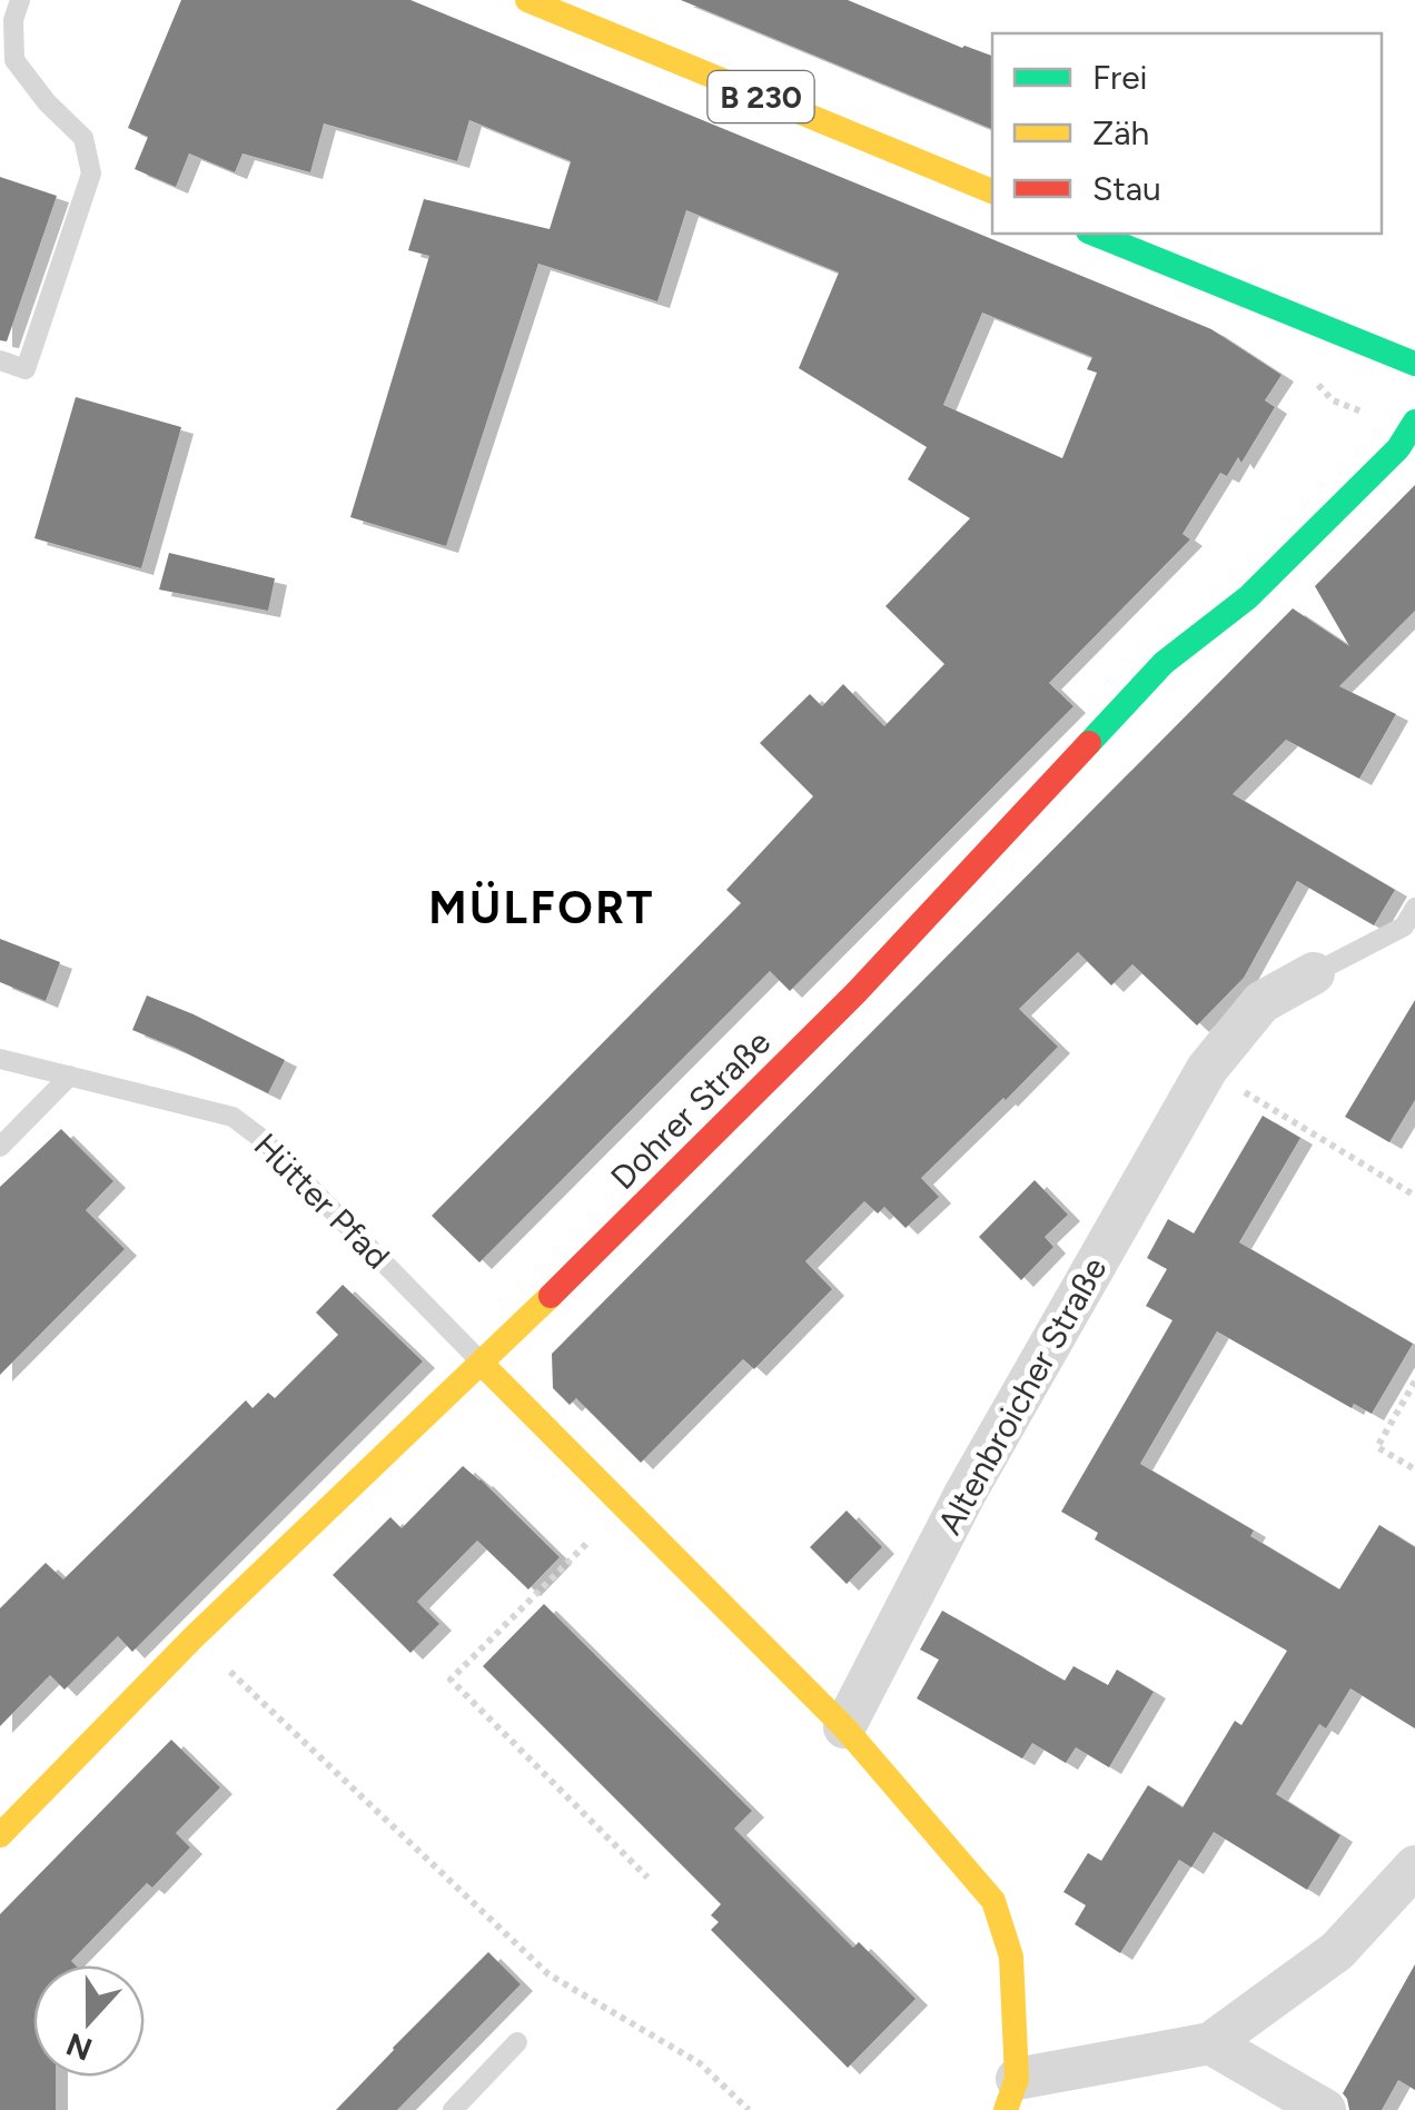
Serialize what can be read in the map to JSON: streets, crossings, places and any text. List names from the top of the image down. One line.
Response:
{"streets":{"street":["B 230","Dohrer Straße","Altenbroicher Straße"],"lane":["Hütter Pfad"]},"crossings":[["Dohrer Straße","Hütter Pfad"]],"districts":["MÜLFORT"],"legend":["Frei","Zäh","Stau"],"north":"bottom"}
